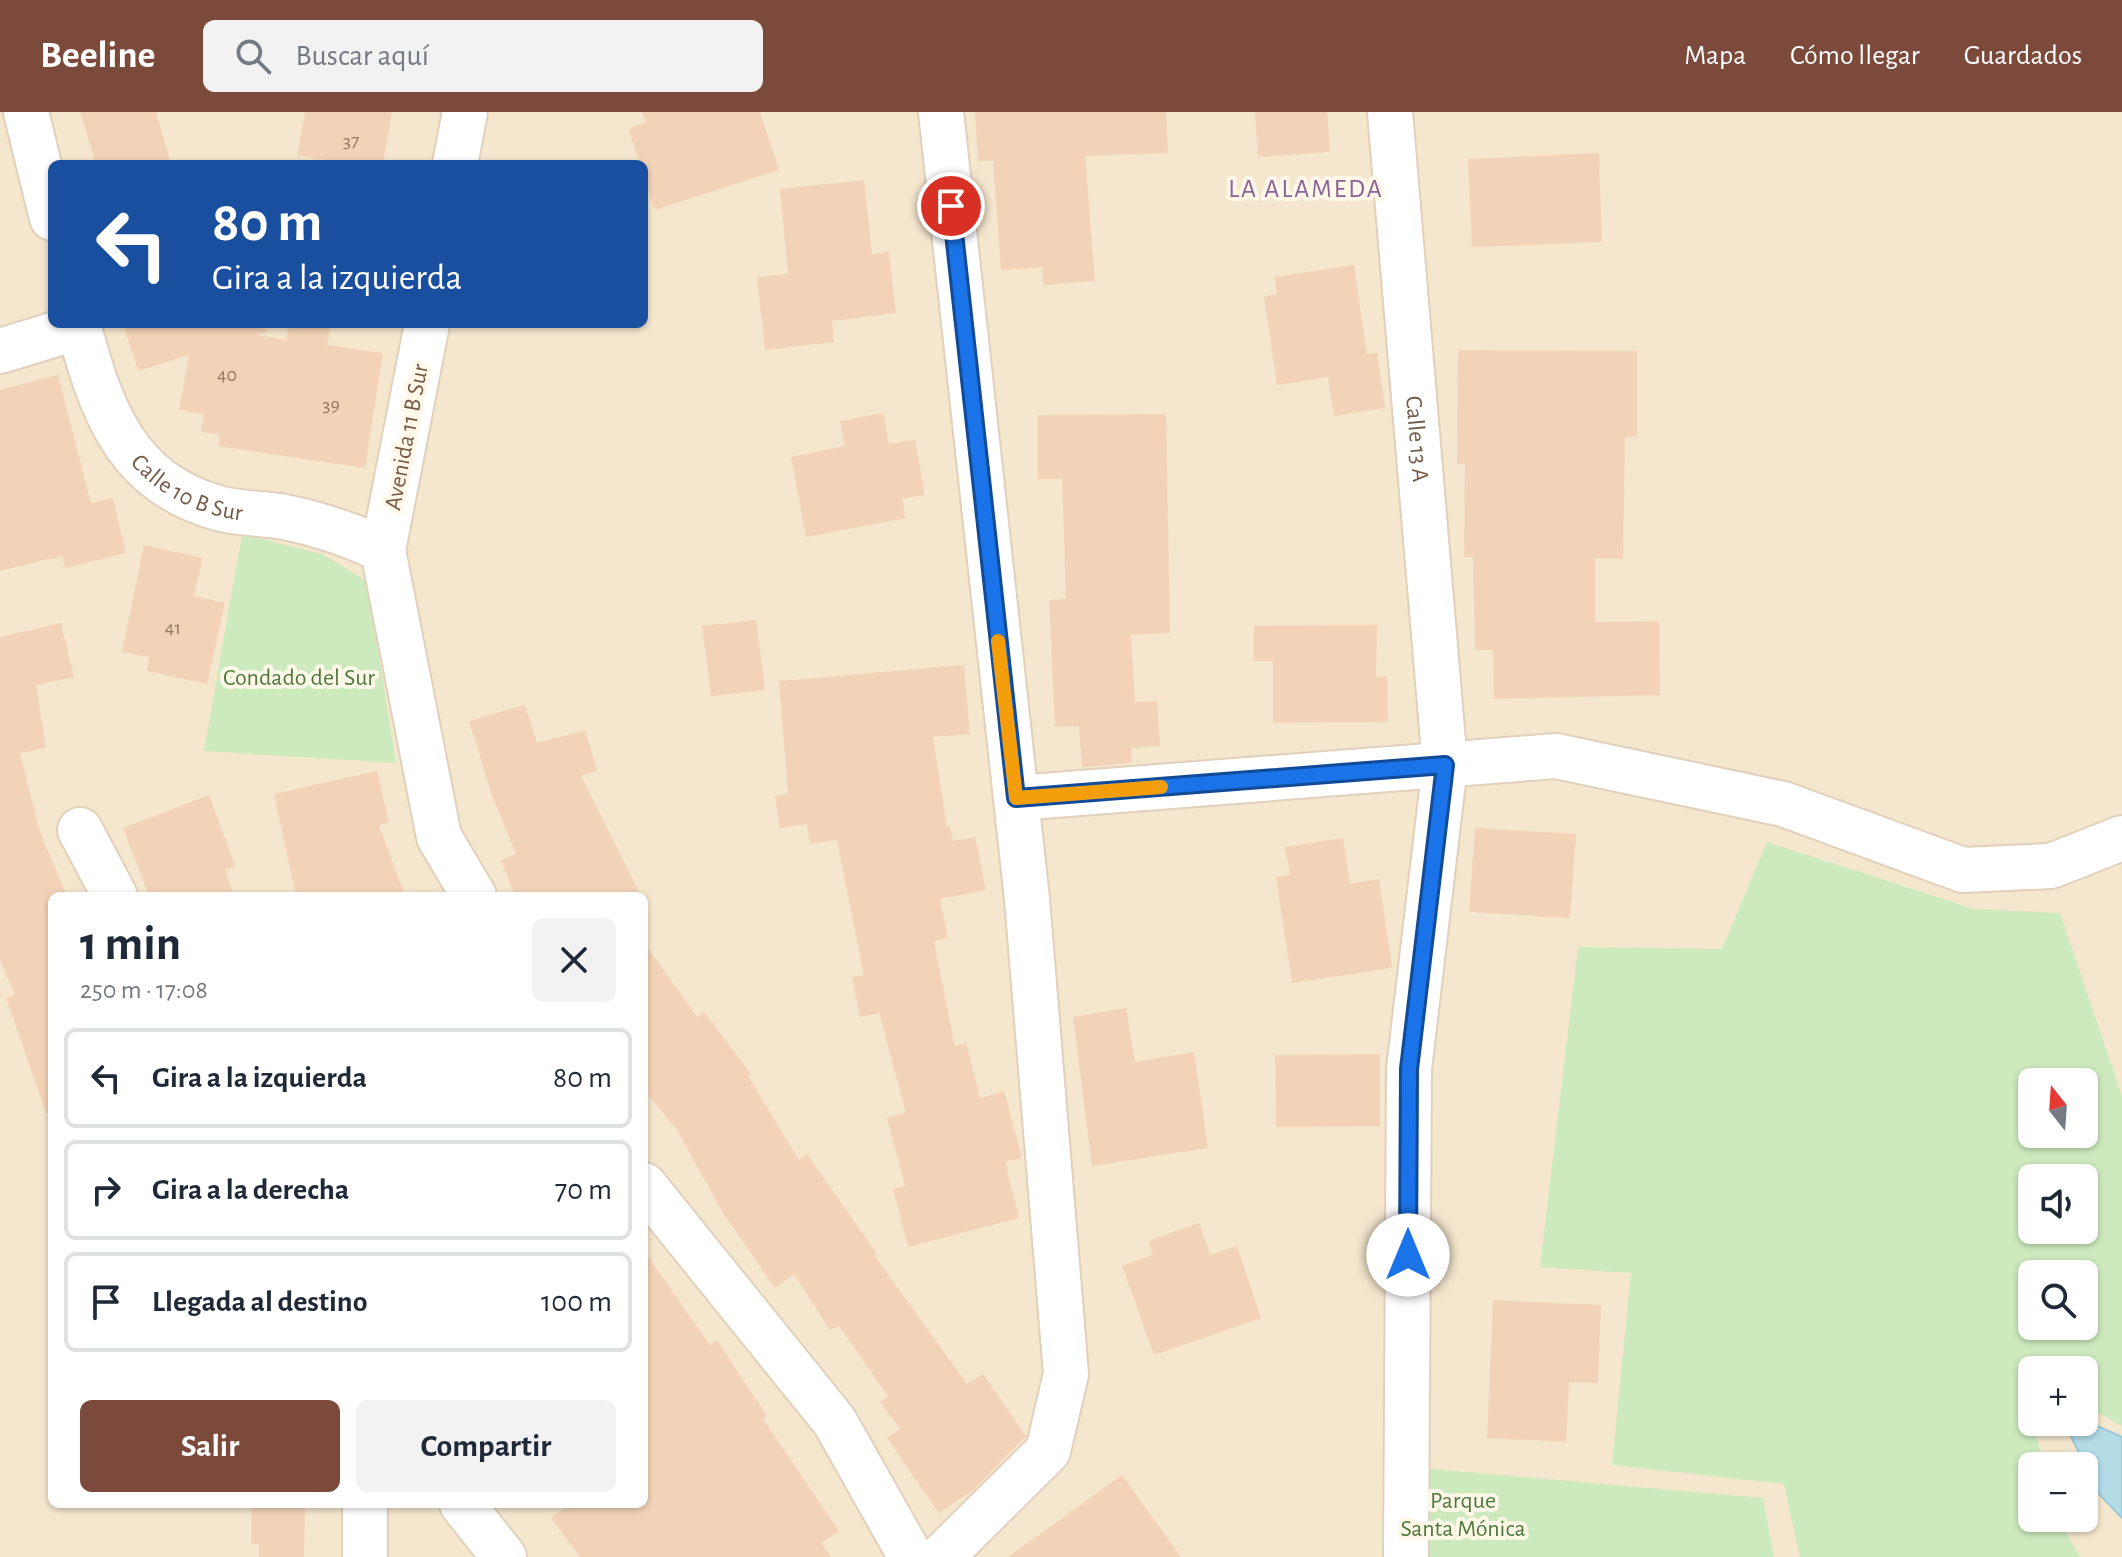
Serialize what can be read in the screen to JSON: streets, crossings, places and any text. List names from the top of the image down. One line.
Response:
{"streets":{"street":["Avenida 11 B Sur","Calle 13 A","Calle 10 B Sur"]},"crossings":[["Avenida 11 B Sur","Calle 10 B Sur"]],"districts":["LA ALAMEDA"],"parks":["Condado del Sur","Parque Santa Mónica"],"house_numbers":["37","40","39","41"],"north":"top","page":{"header":"Beeline","search":"Buscar aquí","nav":["Mapa","Cómo llegar","Guardados"],"turn":["80 m","Gira a la izquierda"],"heading":["1 min","250 m · 17:08"],"list":[{"name":"Gira a la izquierda","value":"80 m"},{"name":"Gira a la derecha","value":"70 m"},{"name":"Llegada al destino","value":"100 m"}],"map_buttons":["+","−"],"buttons":["Salir","Compartir"]}}
